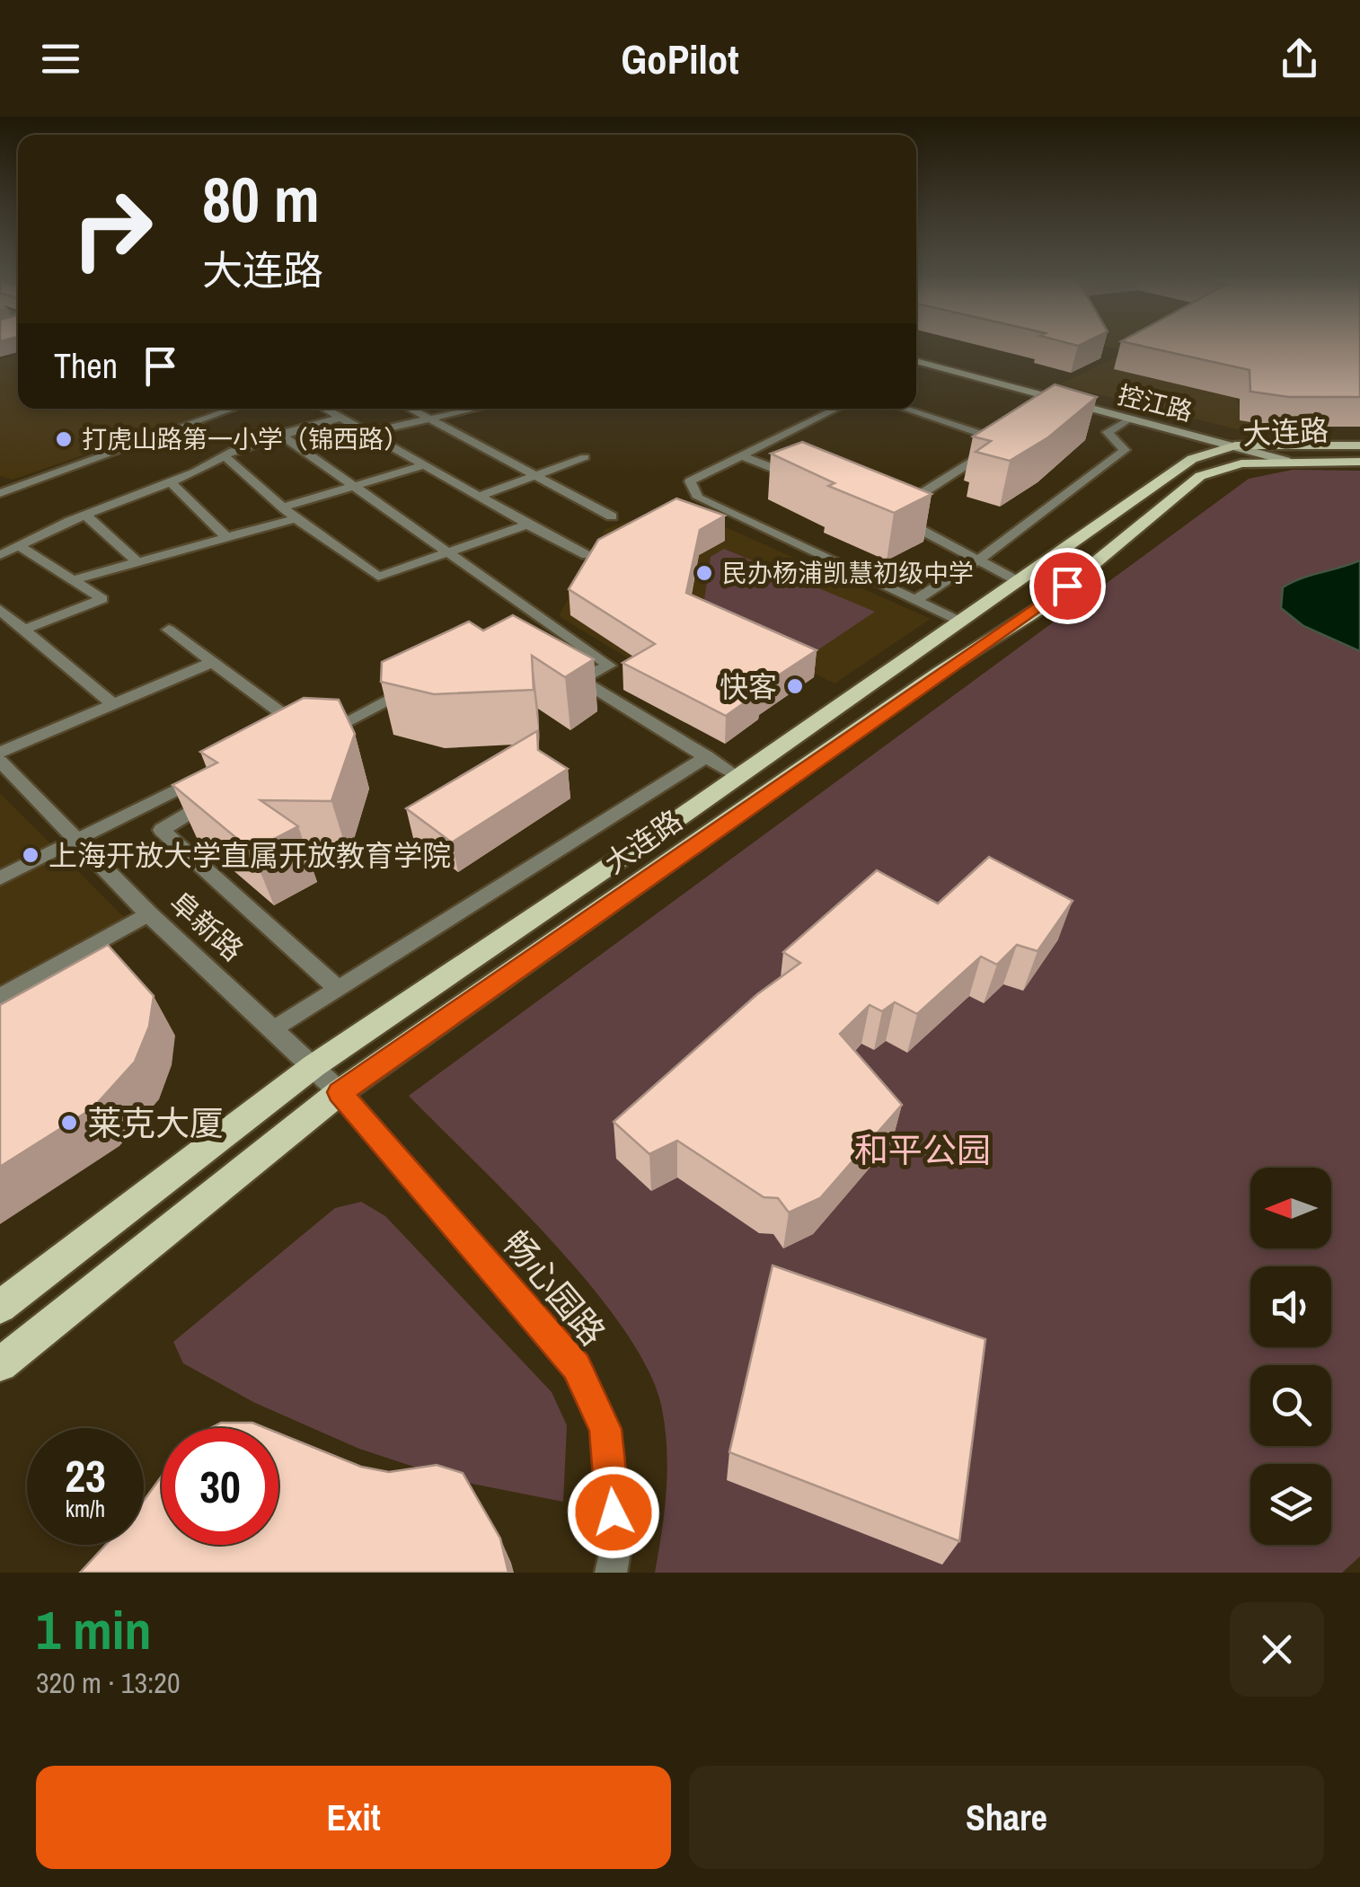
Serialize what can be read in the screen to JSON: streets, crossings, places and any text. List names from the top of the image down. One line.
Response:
{"streets":{"main road":["控江路","大连路"],"street":["阜新路","畅心园路"]},"crossings":[["控江路","大连路"],["大连路","阜新路"],["大连路","畅心园路"],["阜新路","畅心园路"]],"parks":["和平公园"],"places":["打虎山路第一小学（锦西路）","民办杨浦凯慧初级中学","快客","上海开放大学直属开放教育学院","莱克大厦"],"north":"left","page":{"header":"GoPilot","turn":["80 m","大连路"],"then":"Then","speed":"23 km/h","limit":"30","heading":["1 min","320 m · 13:20"],"buttons":["Exit","Share"]}}
